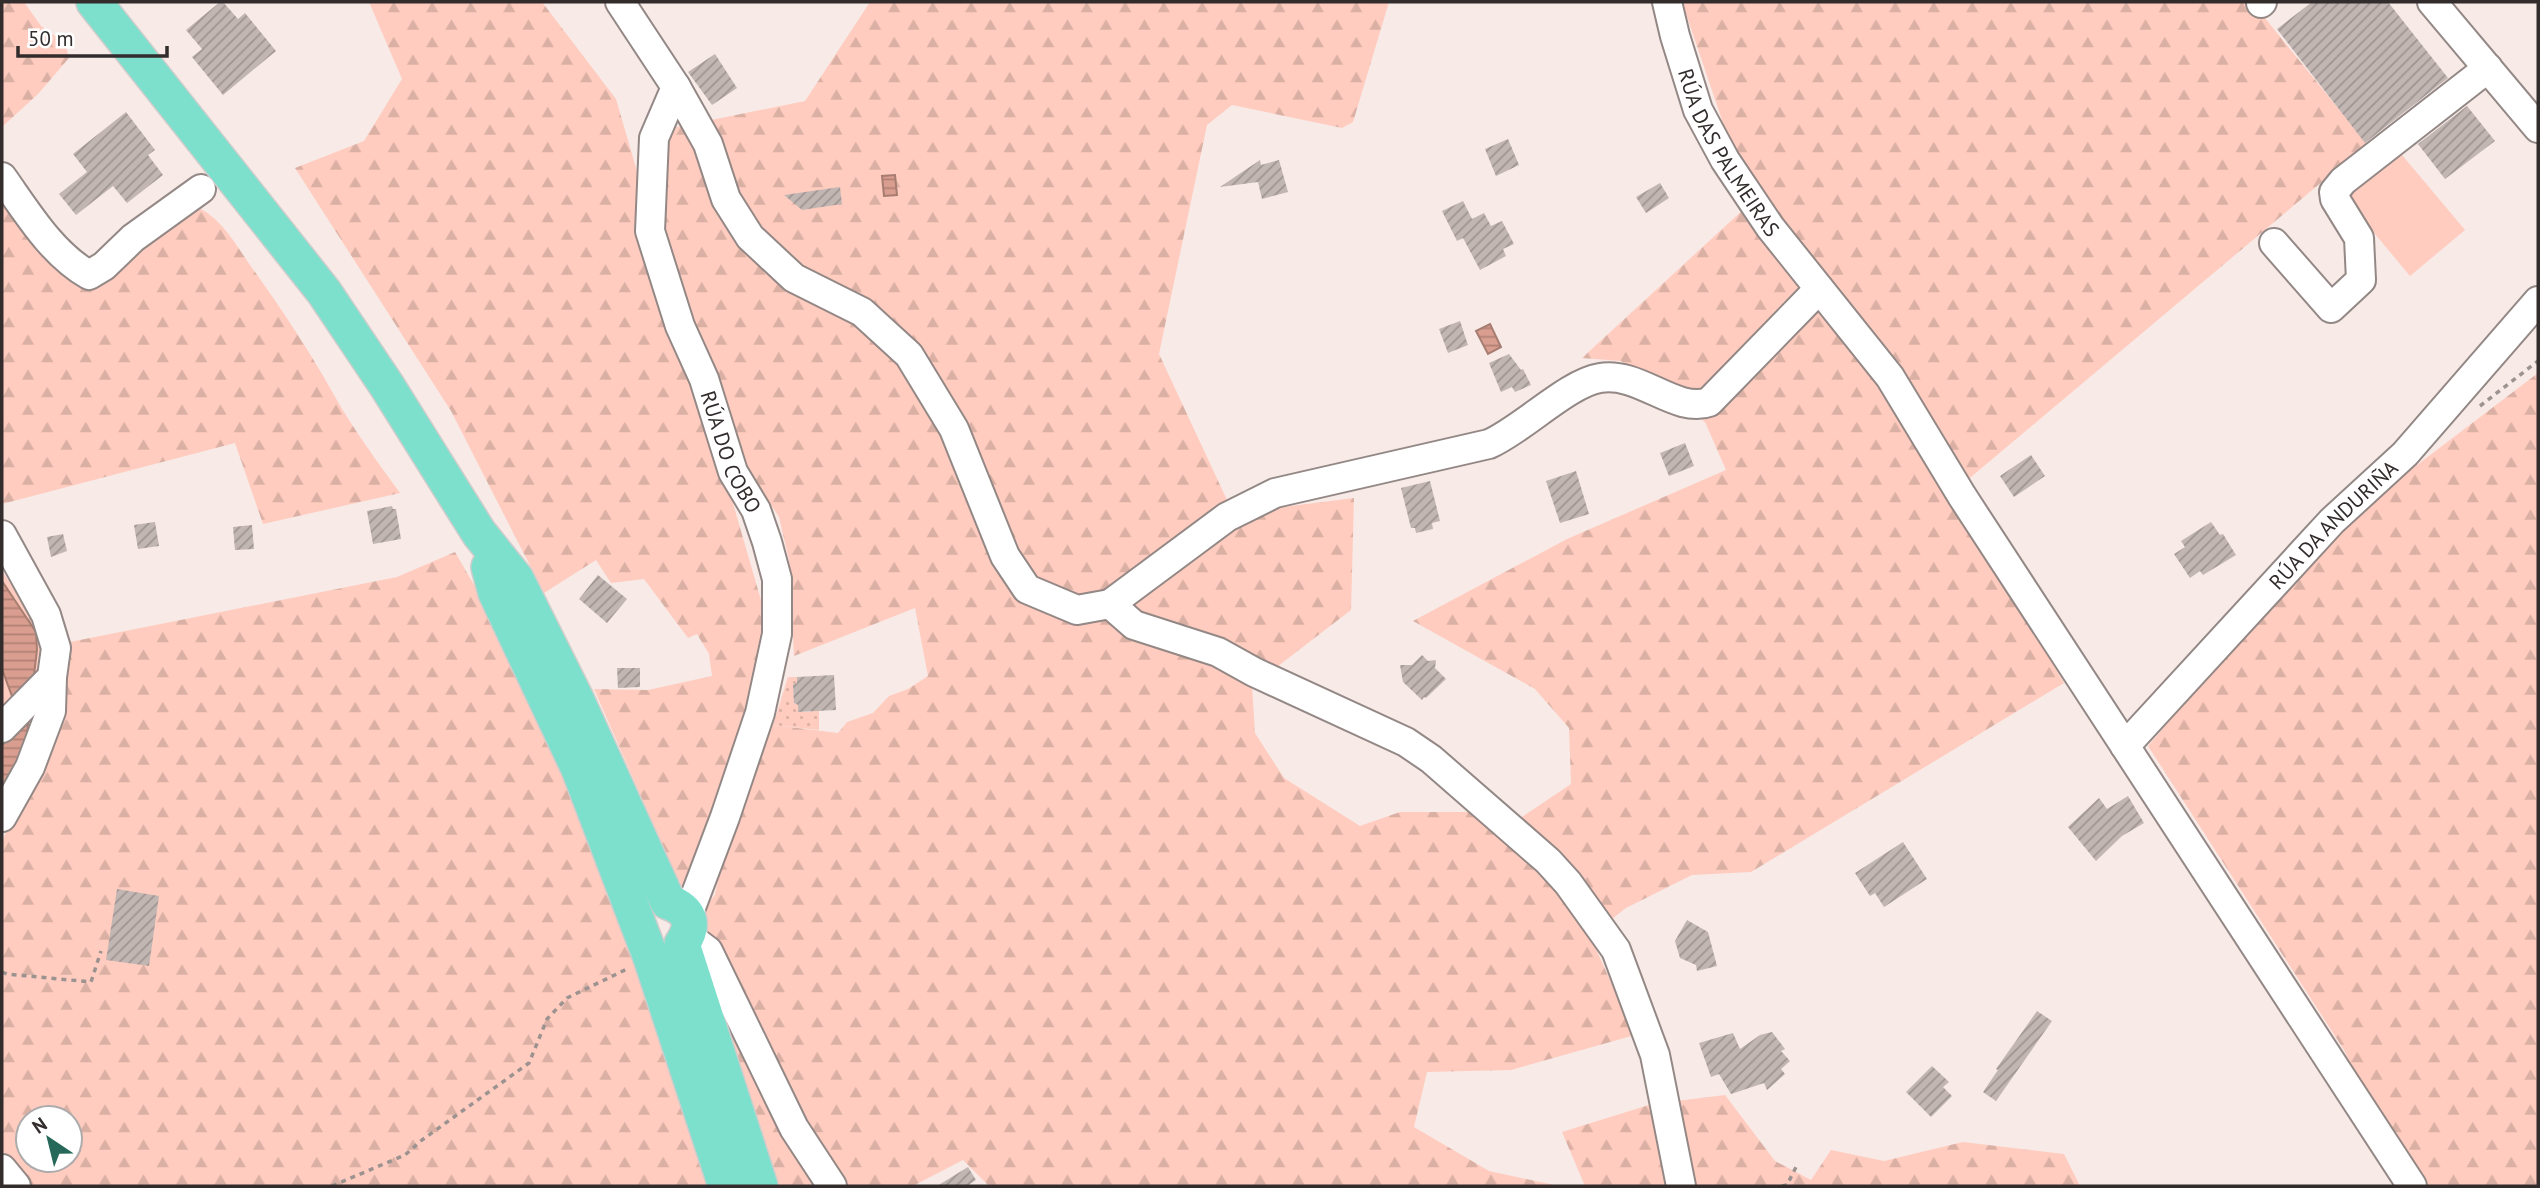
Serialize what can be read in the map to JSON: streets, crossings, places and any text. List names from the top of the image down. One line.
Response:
{"streets":{"street":["RÚA DAS PALMEIRAS","RÚA DO COBO","RÚA DA ANDURIÑA"]},"crossings":[["RÚA DAS PALMEIRAS","RÚA DA ANDURIÑA"]],"scale_bar":"50 m","north":"top left"}
